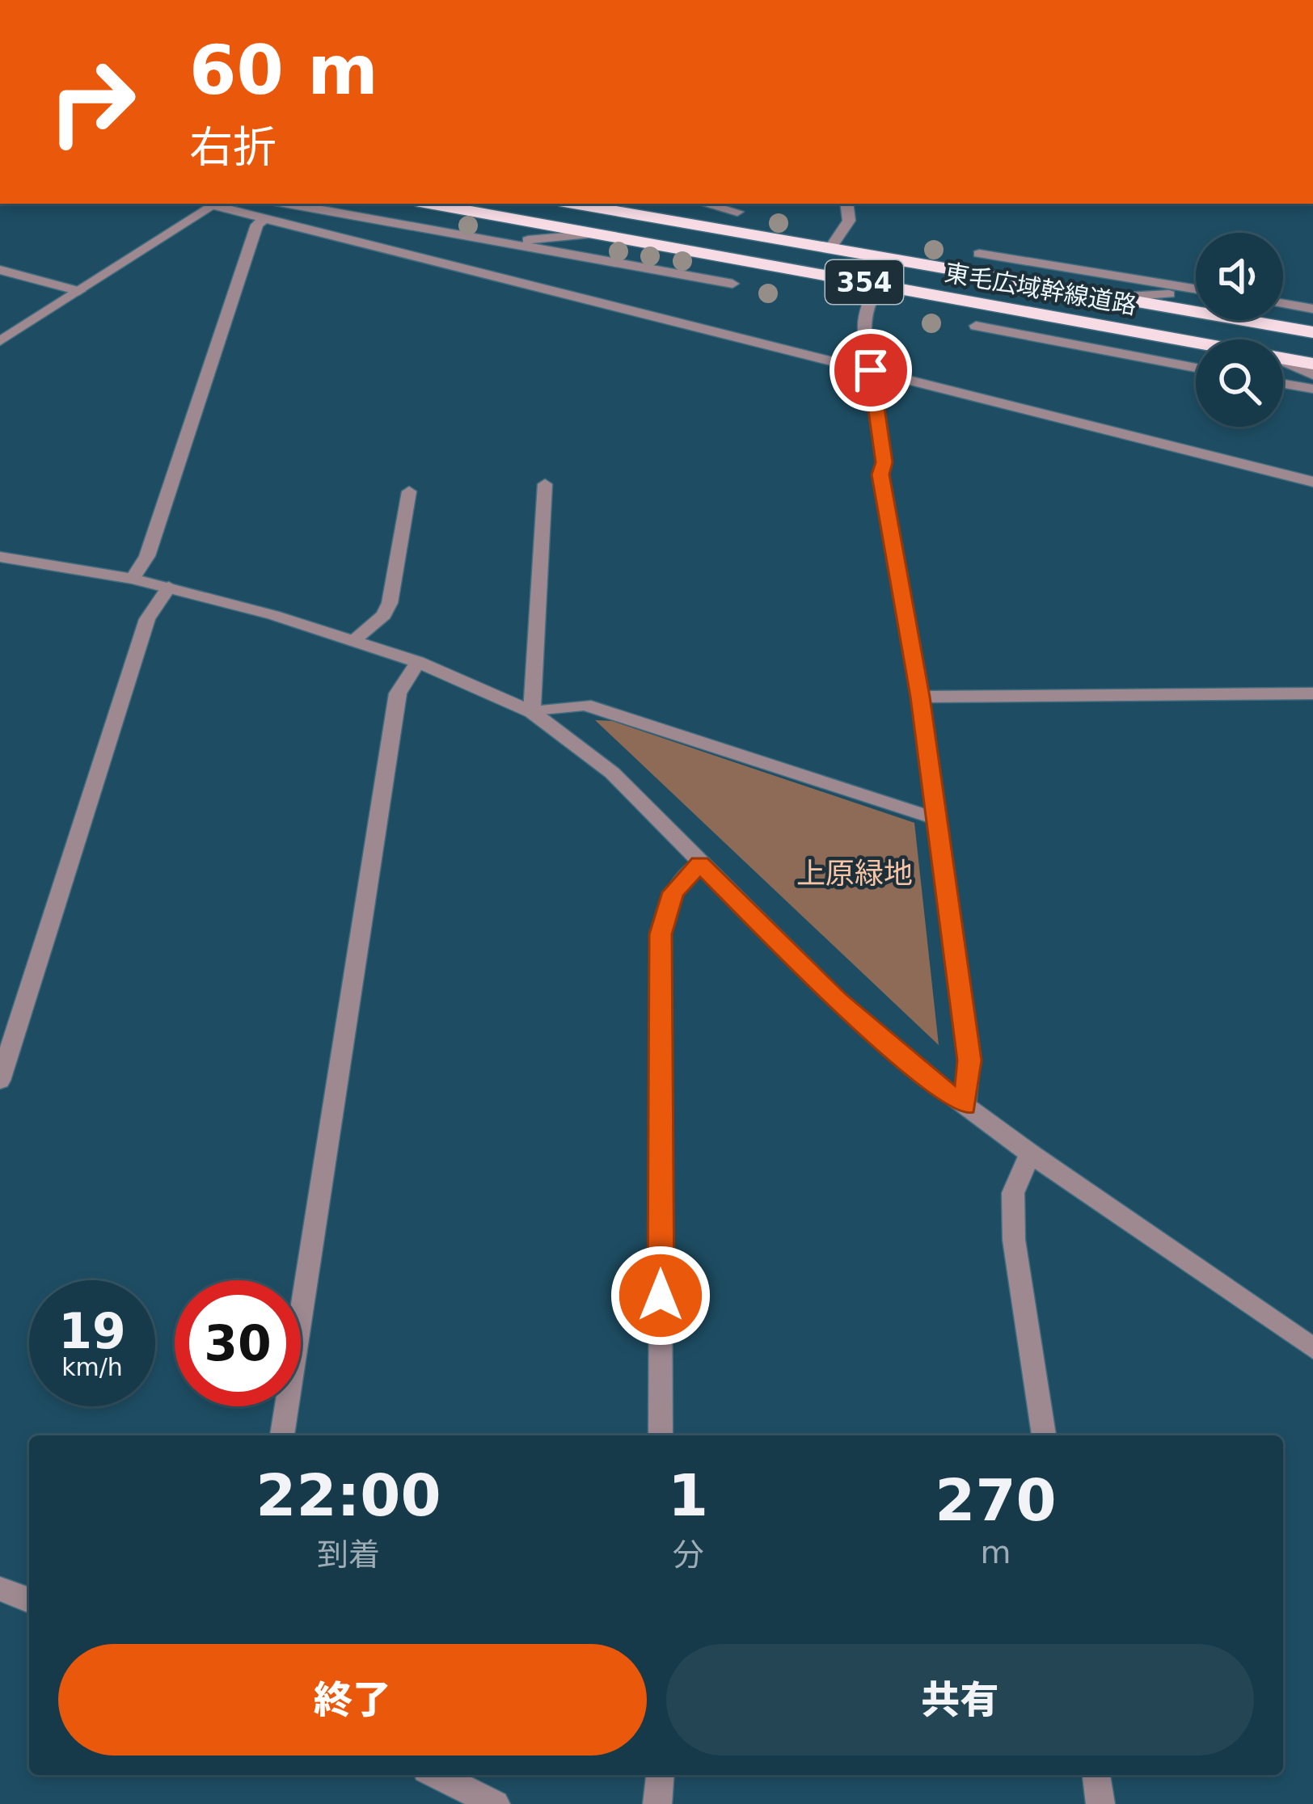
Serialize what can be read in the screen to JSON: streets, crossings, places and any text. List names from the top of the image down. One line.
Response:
{"streets":{"highway":["354","東毛広域幹線道路"]},"parks":["上原緑地"],"page":{"turn":["60 m","右折"],"speed":"19 km/h","limit":"30","eta":["22:00","到着","1","分","270","m"],"buttons":["終了","共有"]}}
